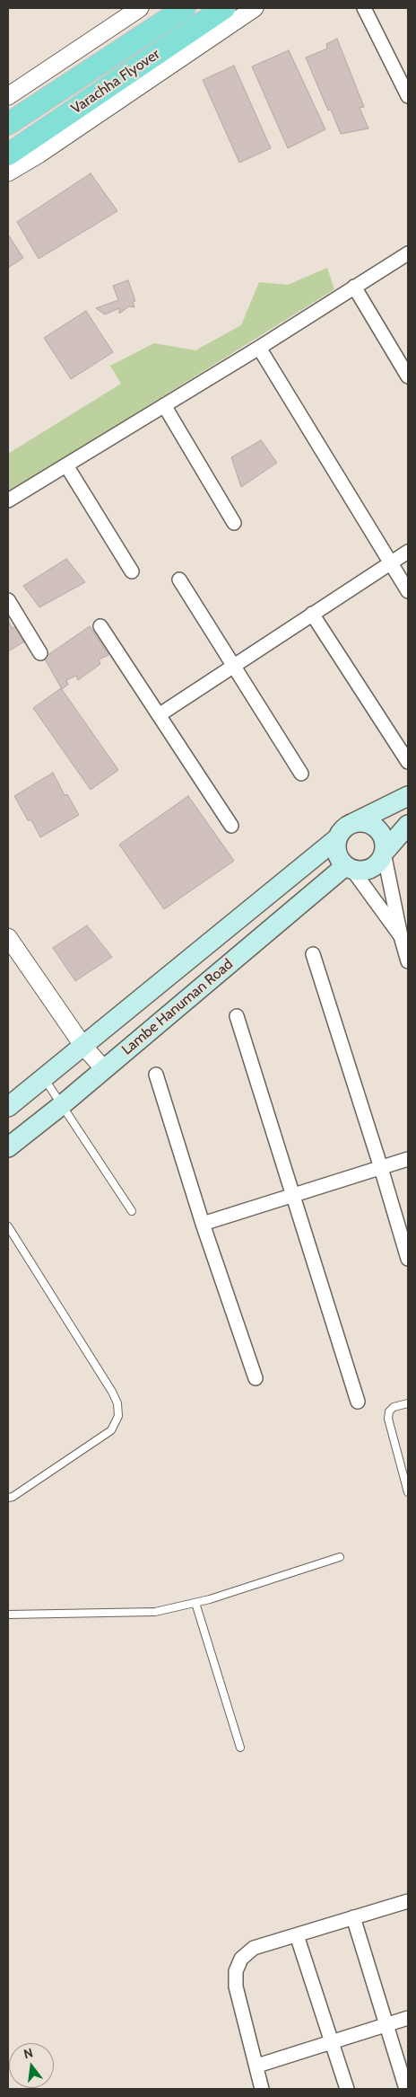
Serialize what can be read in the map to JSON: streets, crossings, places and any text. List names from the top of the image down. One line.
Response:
{"streets":{"main road":["Varachha Flyover","Lambe Hanuman Road"]},"north":"top"}
